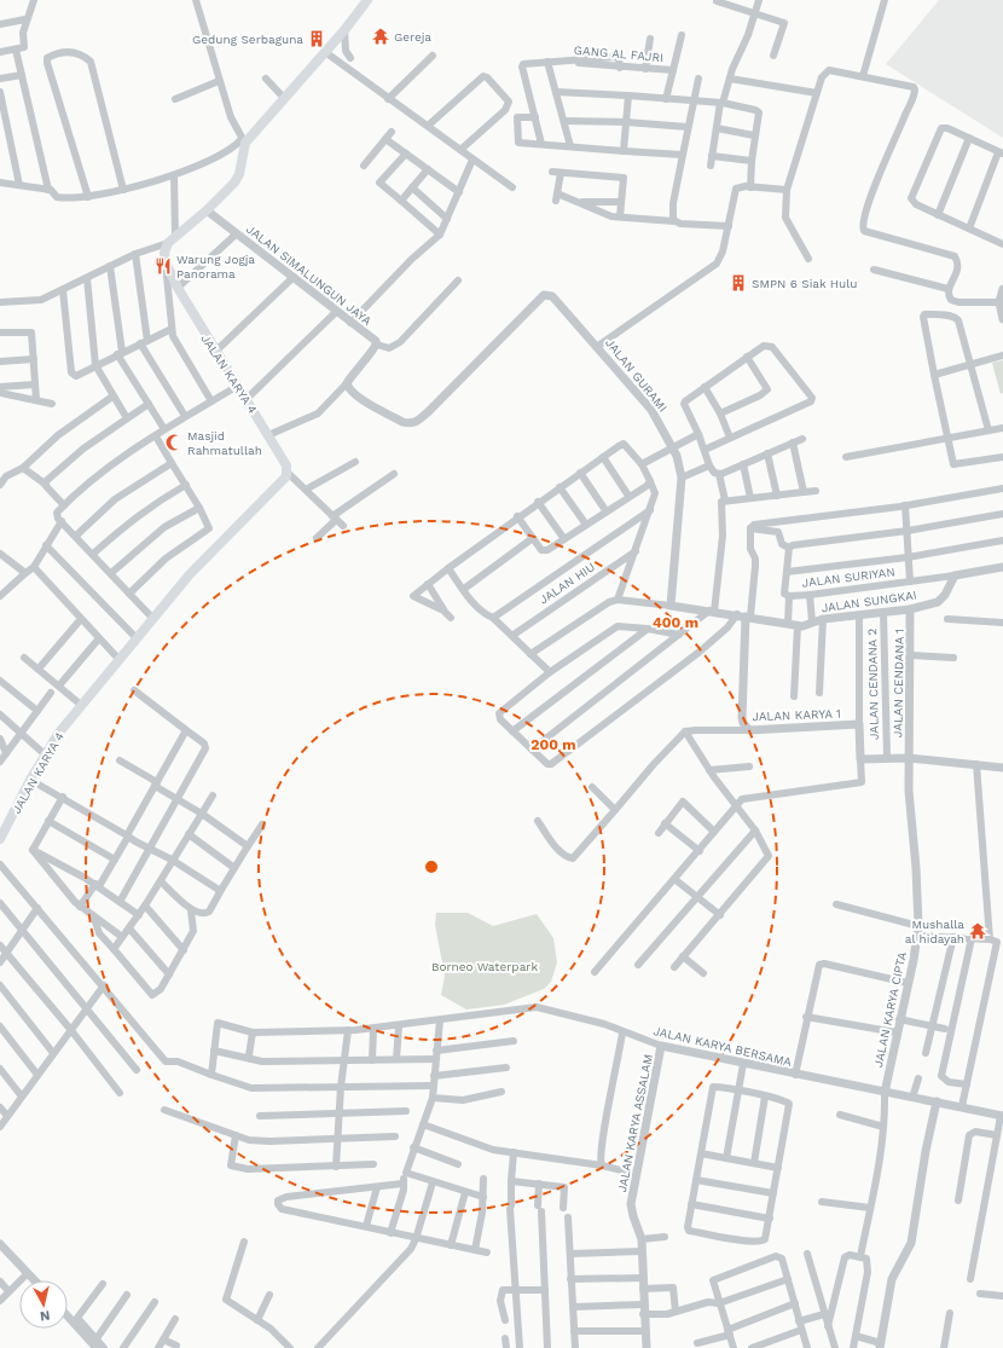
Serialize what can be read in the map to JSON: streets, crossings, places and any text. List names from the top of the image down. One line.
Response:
{"streets":{"main road":["JALAN KARYA 4"],"street":["GANG AL FAJRI","JALAN SIMALUNGUN JAYA","JALAN GURAMI","JALAN SURIYAN","JALAN HIU","JALAN SUNGKAI","JALAN CENDANA 1","JALAN CENDANA 2","JALAN KARYA 1","JALAN KARYA CIPTA","JALAN KARYA BERSAMA","JALAN KARYA ASSALAM"]},"crossings":[["JALAN SURIYAN","JALAN SUNGKAI"],["JALAN SUNGKAI","JALAN CENDANA 1"],["JALAN SUNGKAI","JALAN CENDANA 2"],["JALAN CENDANA 1","JALAN KARYA CIPTA"],["JALAN KARYA CIPTA","JALAN KARYA BERSAMA"],["JALAN KARYA BERSAMA","JALAN KARYA ASSALAM"]],"parks":["Borneo Waterpark"],"places":{"temple":["Gereja","Mushalla al hidayah"],"building":["Gedung Serbaguna","SMPN 6 Siak Hulu"],"restaurant":["Warung Jogja Panorama"],"mosque":["Masjid Rahmatullah"]},"north":"bottom","rings":["400 m","200 m"]}
